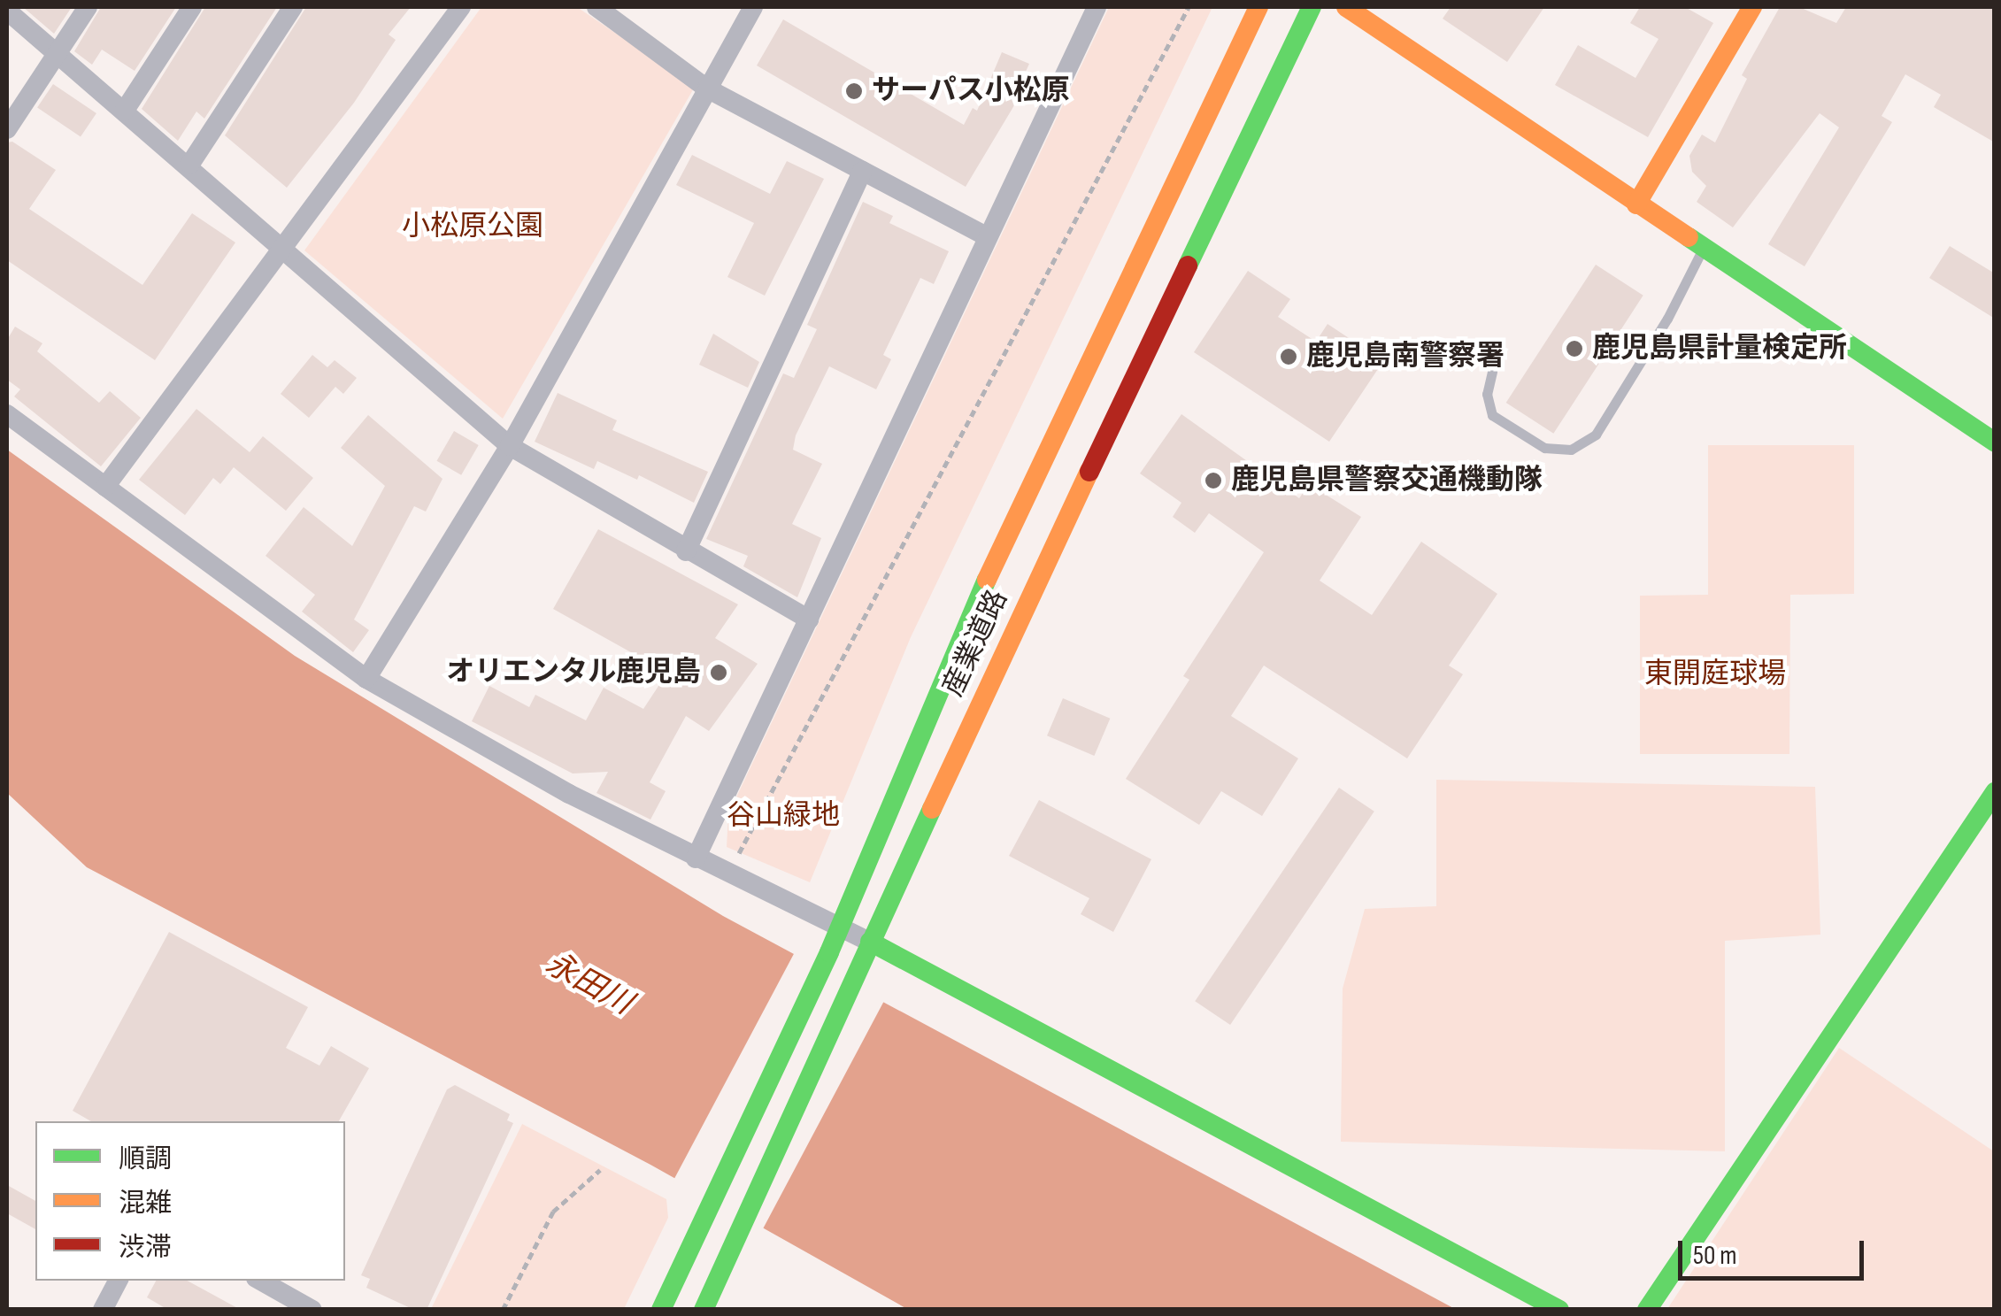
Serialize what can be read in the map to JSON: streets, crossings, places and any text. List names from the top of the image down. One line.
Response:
{"streets":{"main road":["産業道路"]},"water":["永田川"],"parks":["小松原公園","東開庭球場","谷山緑地"],"places":["サーパス小松原","鹿児島県計量検定所","鹿児島南警察署","鹿児島県警察交通機動隊","オリエンタル鹿児島"],"legend":["順調","混雑","渋滞"],"scale_bar":"50 m"}
